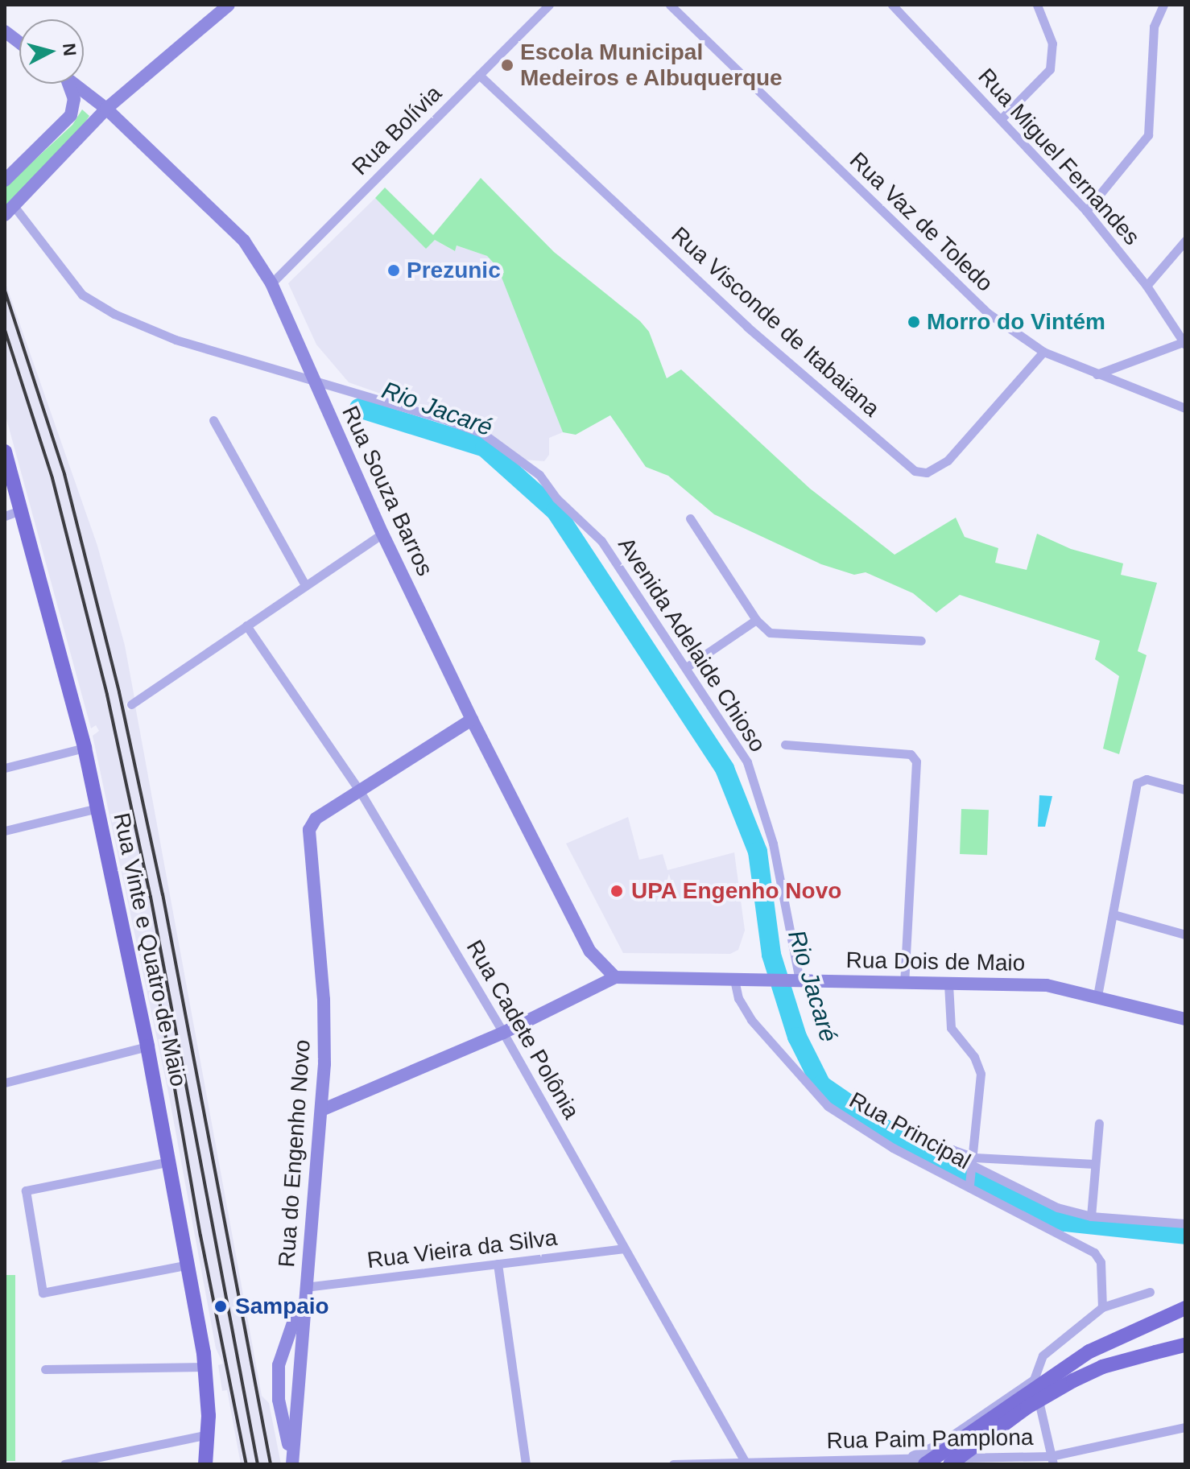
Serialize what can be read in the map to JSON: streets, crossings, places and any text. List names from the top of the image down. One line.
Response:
{"streets":{"main road":["Rua Souza Barros","Rua Vinte e Quatro de Maio","Rua Dois de Maio","Rua do Engenho Novo"],"street":["Rua Bolívia","Rua Miguel Fernandes","Rua Vaz de Toledo","Rua Visconde de Itabaiana","Avenida Adelaide Chioso","Rua Cadete Polônia","Rua Principal","Rua Vieira da Silva","Rua Paim Pamplona"]},"crossings":[["Rua Bolívia","Rua Visconde de Itabaiana"],["Rua Bolívia","Rua Souza Barros"],["Rua Vaz de Toledo","Rua Visconde de Itabaiana"],["Rua Souza Barros","Avenida Adelaide Chioso"],["Rua Souza Barros","Rua Dois de Maio"],["Rua Souza Barros","Rua do Engenho Novo"],["Avenida Adelaide Chioso","Rua Dois de Maio"],["Rua Dois de Maio","Rua Cadete Polônia"],["Rua Dois de Maio","Rua Principal"],["Rua Dois de Maio","Rua do Engenho Novo"],["Rua Cadete Polônia","Rua do Engenho Novo"],["Rua Cadete Polônia","Rua Vieira da Silva"],["Rua Cadete Polônia","Rua Paim Pamplona"],["Rua do Engenho Novo","Rua Vieira da Silva"]],"water":["Rio Jacaré"],"places":["Escola Municipal Medeiros e Albuquerque","Prezunic","Morro do Vintém","UPA Engenho Novo","Sampaio"],"north":"right"}
